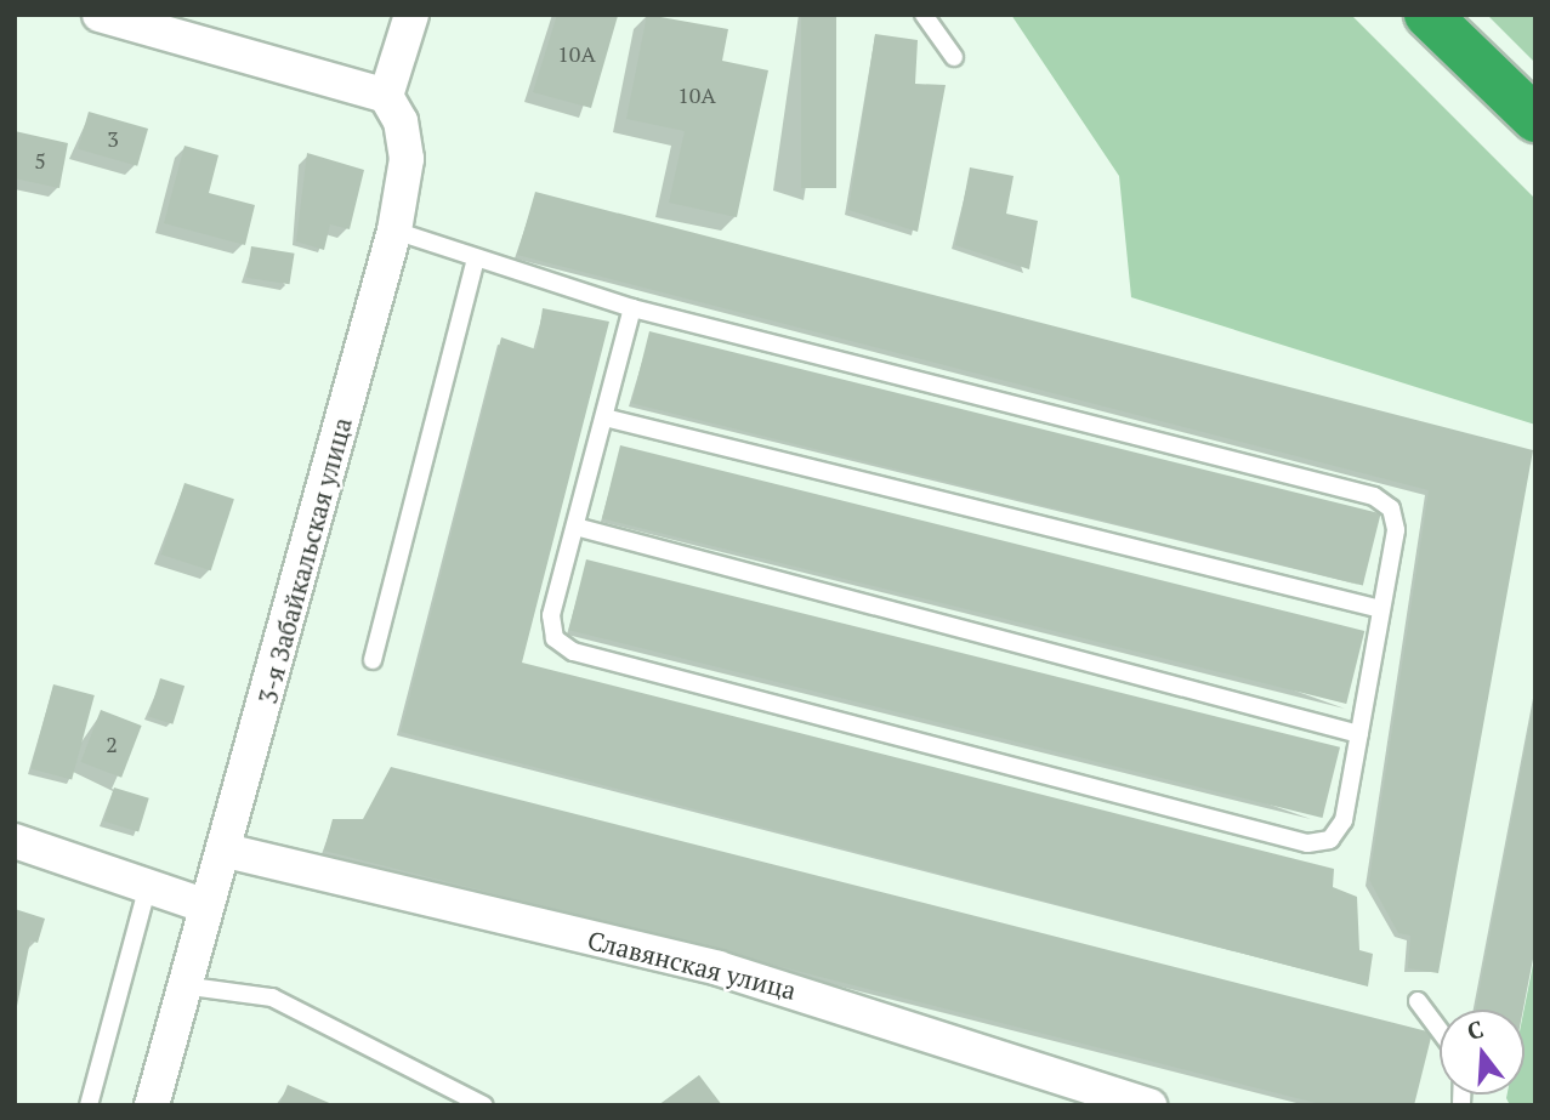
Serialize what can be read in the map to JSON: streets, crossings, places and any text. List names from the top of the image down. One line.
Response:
{"streets":{"street":["3-я Забайкальская улица","Славянская улица"]},"crossings":[["3-я Забайкальская улица","Славянская улица"]],"house_numbers":["10А","10А","3","5","2"],"north":"top"}
